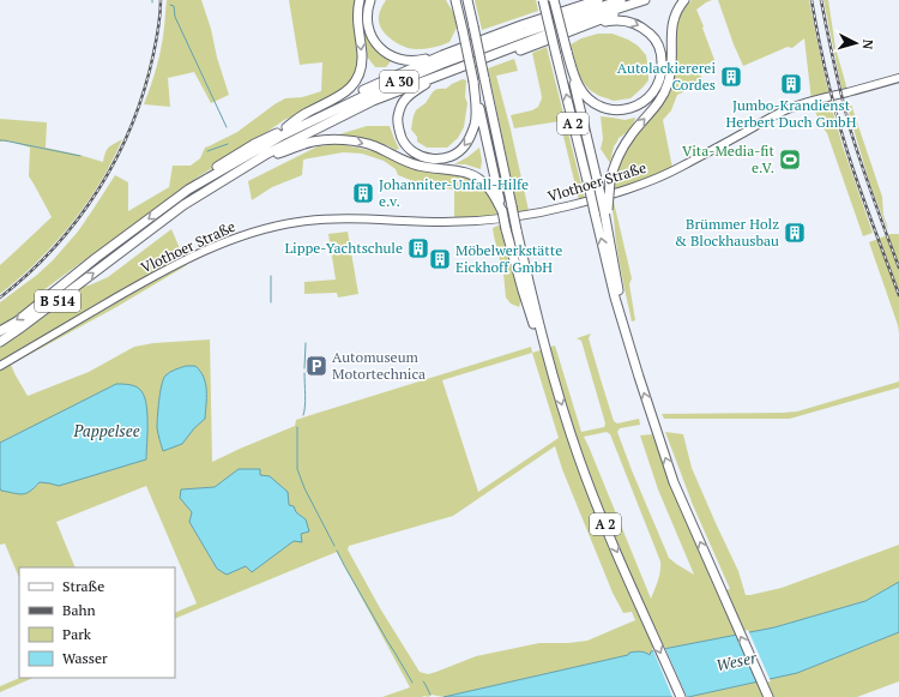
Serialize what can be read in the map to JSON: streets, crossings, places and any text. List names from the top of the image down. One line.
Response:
{"streets":{"highway":["A 30","A 2","B 514"],"main road":["Vlothoer Straße"]},"crossings":[["A 30","B 514"]],"water":["Pappelsee","Weser"],"places":{"building":["Autolackiererei Cordes","Jumbo-Krandienst Herbert Duch GmbH","Johanniter-Unfall-Hilfe e.v.","Brümmer Holz & Blockhausbau","Lippe-Yachtschule","Möbelwerkstätte Eickhoff GmbH"],"sports":["Vita-Media-fit e.V."],"parking":["Automuseum Motortechnica"]},"legend":["Straße","Bahn","Park","Wasser"],"north":"right"}
